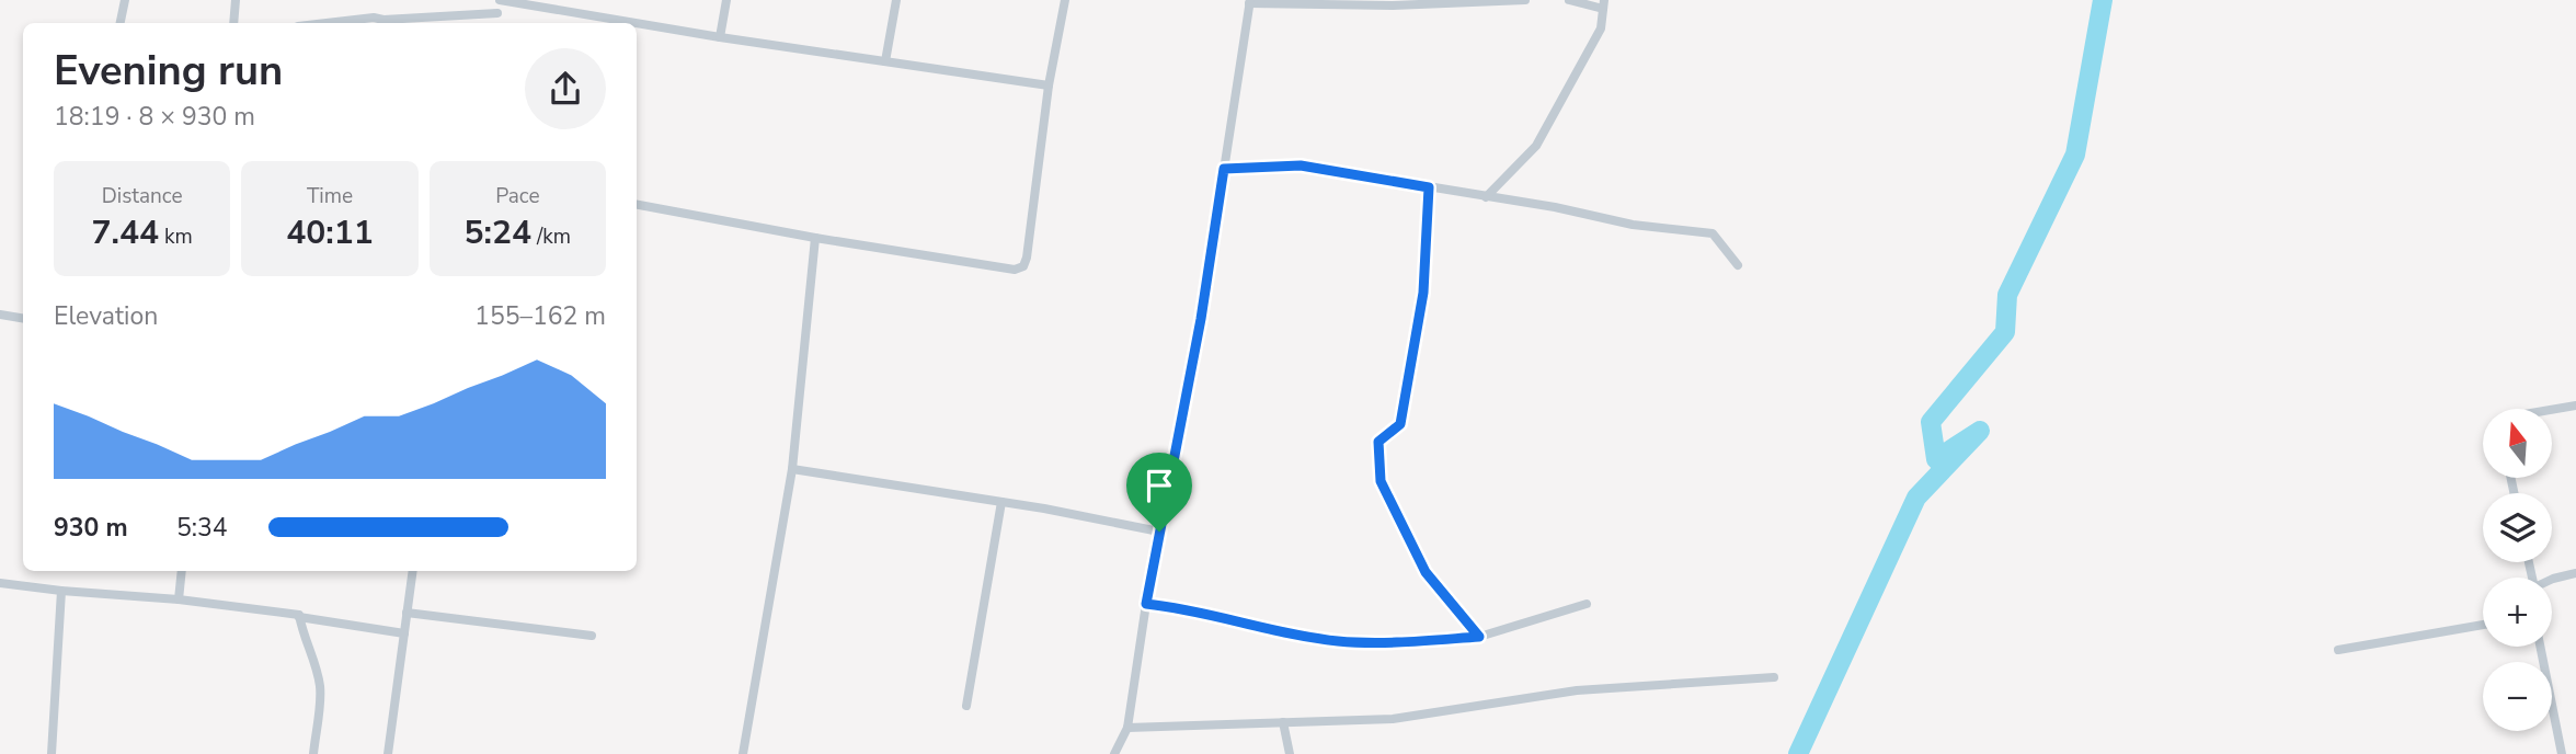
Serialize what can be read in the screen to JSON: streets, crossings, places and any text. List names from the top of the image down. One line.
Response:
{"north":"top","page":{"heading":["Evening run","18:19 · 8 × 930 m"],"stats":[["Distance","7.44 km"],["Time","40:11"],["Pace","5:24 /km"]],"chart":["Elevation","155–162 m"],"map_buttons":["+","−"],"list":[{"name":"930 m","note":"5:34"}]}}
